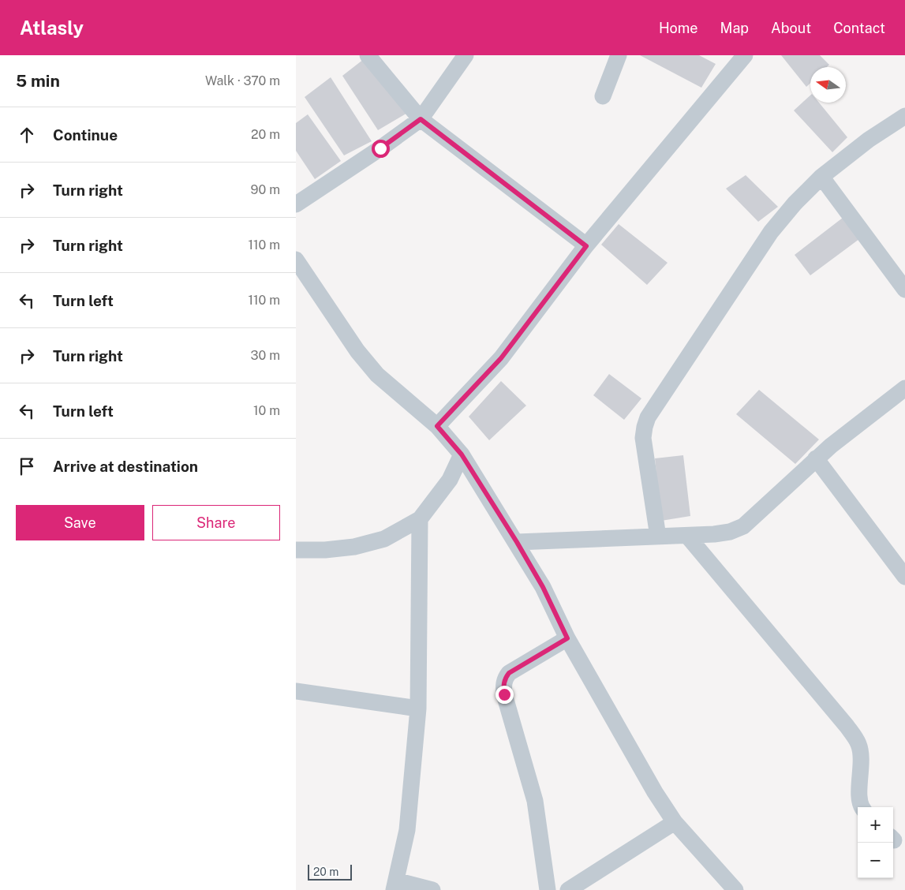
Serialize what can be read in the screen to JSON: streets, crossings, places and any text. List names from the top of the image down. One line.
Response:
{"scale_bar":"20 m","north":"left","page":{"header":"Atlasly","nav":["Home","Map","About","Contact"],"heading":["5 min","Walk · 370 m"],"list":[["Continue","20 m"],["Turn right","90 m"],["Turn right","110 m"],["Turn left","110 m"],["Turn right","30 m"],["Turn left","10 m"],"Arrive at destination"],"buttons":["Save","Share"],"map_buttons":["+","−"],"scale":"20 m"}}
